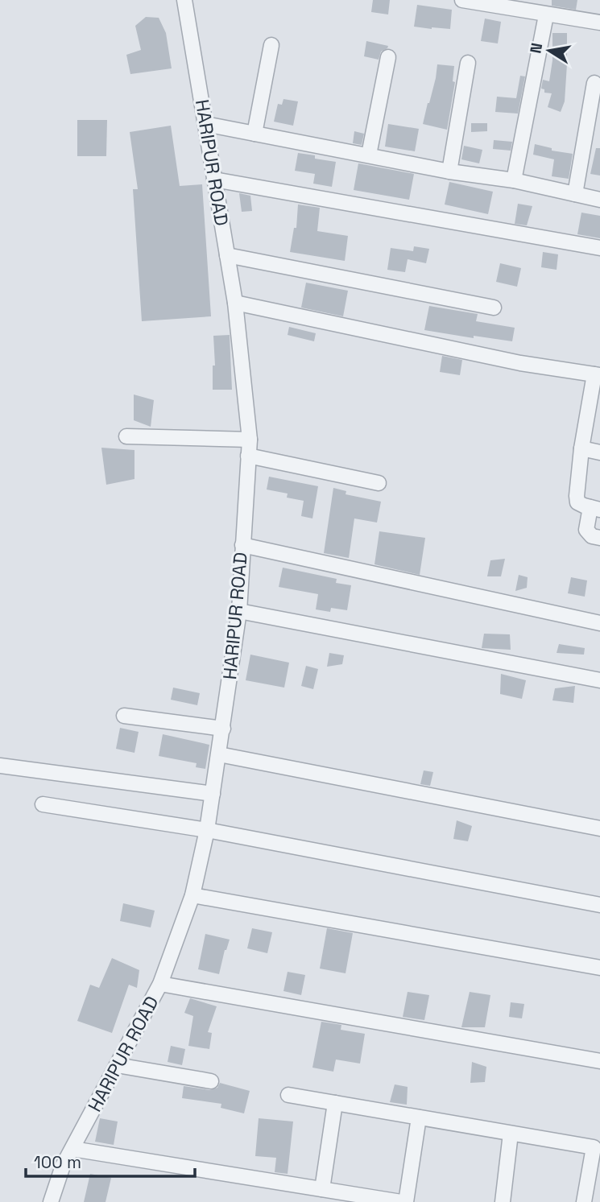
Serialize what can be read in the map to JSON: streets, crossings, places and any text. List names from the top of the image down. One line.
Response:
{"streets":{"street":["HARIPUR ROAD"]},"scale_bar":"100 m","north":"left"}
